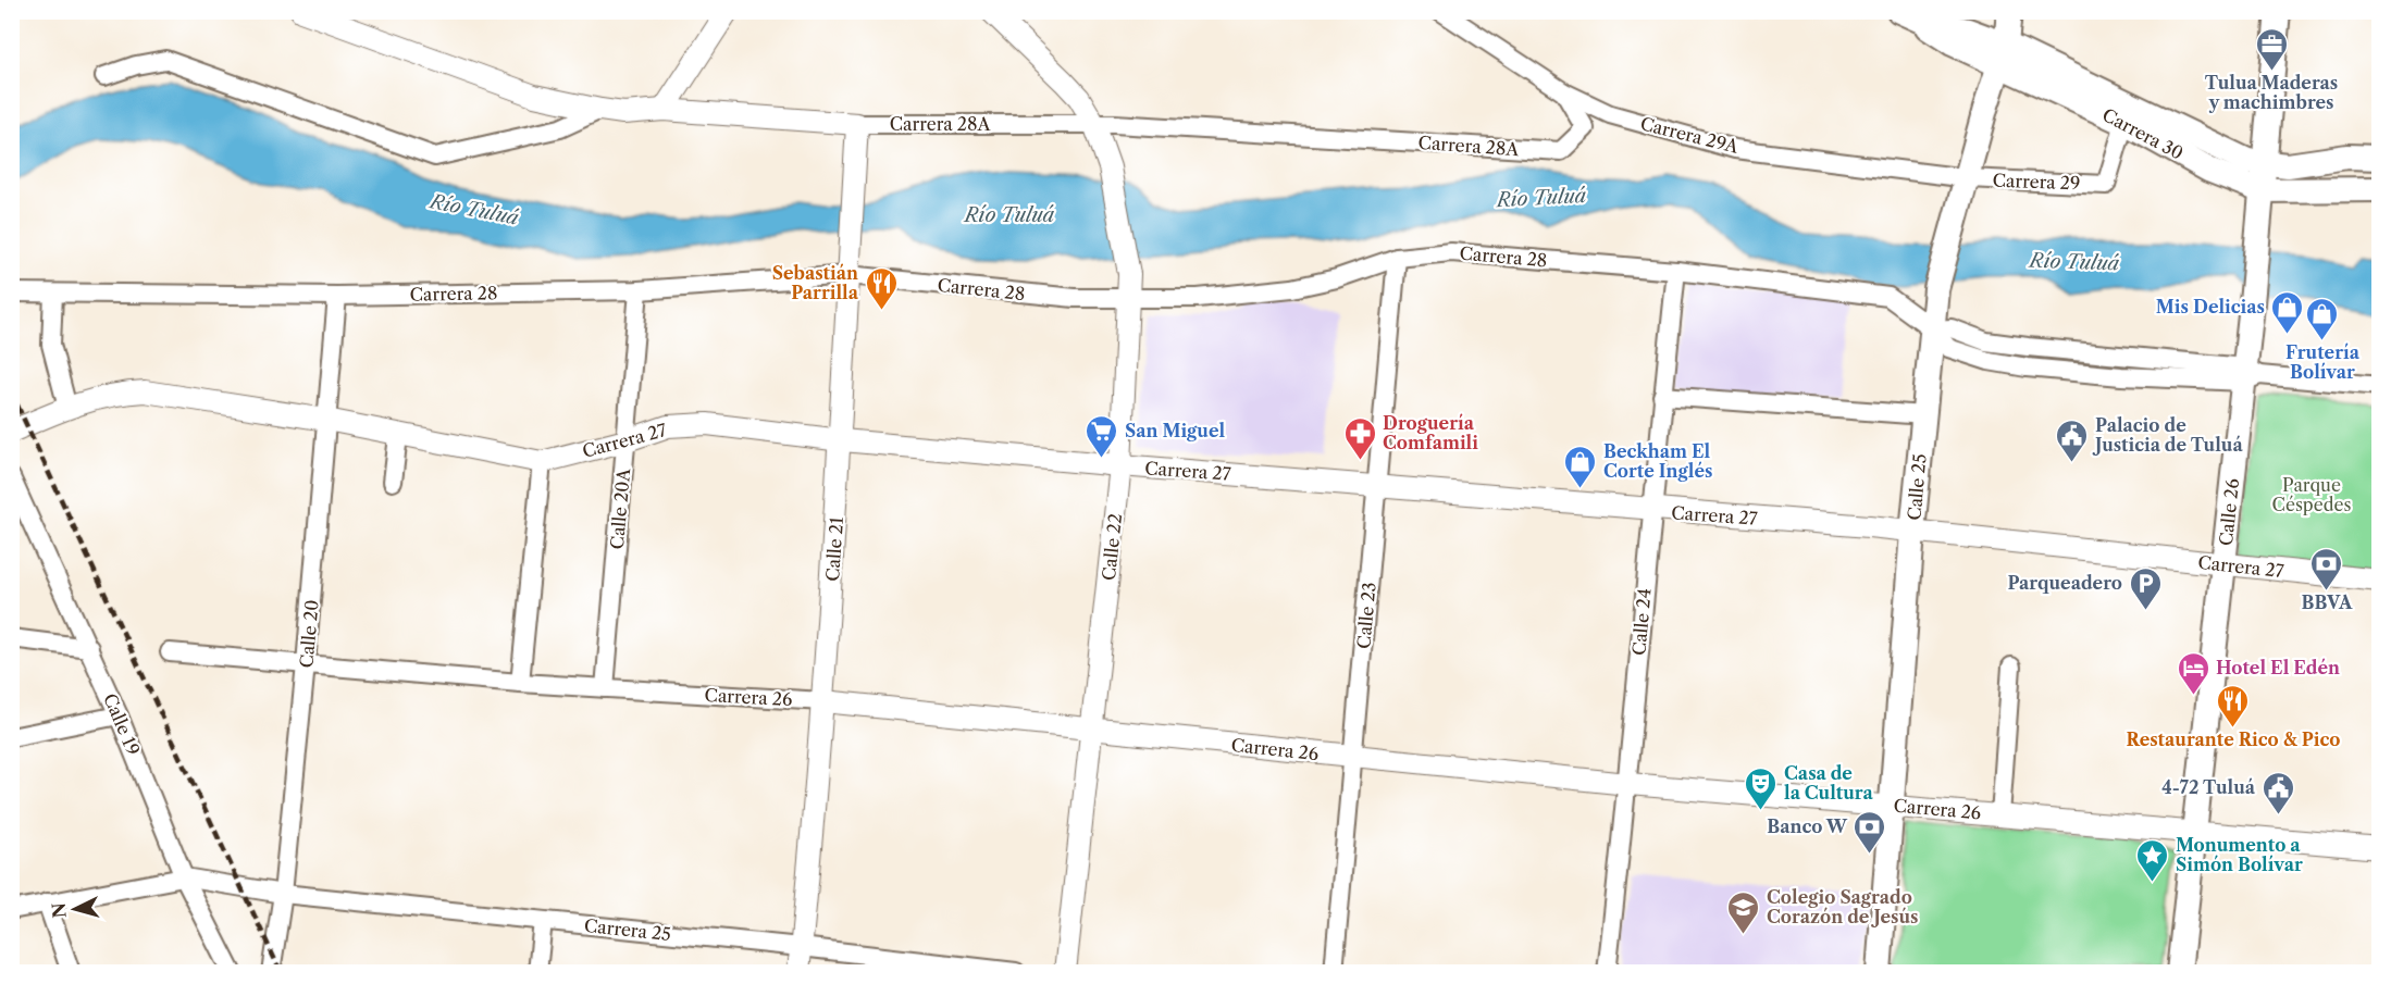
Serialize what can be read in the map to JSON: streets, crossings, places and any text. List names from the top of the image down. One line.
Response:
{"streets":{"main road":["Carrera 30","Calle 25","Calle 26"],"street":["Carrera 28A","Carrera 29A","Carrera 29","Carrera 28","Carrera 27","Calle 20A","Calle 22","Calle 21","Calle 23","Calle 24","Calle 20","Carrera 26","Calle 19","Carrera 25"]},"crossings":[["Carrera 28A","Carrera 29A"],["Carrera 28A","Calle 22"],["Carrera 28A","Calle 21"],["Carrera 30","Carrera 29"],["Carrera 30","Calle 25"],["Carrera 30","Calle 26"],["Carrera 29A","Carrera 29"],["Carrera 29A","Calle 25"],["Carrera 29","Calle 25"],["Carrera 28","Calle 25"],["Carrera 28","Calle 20A"],["Carrera 28","Calle 26"],["Carrera 28","Calle 22"],["Carrera 28","Calle 21"],["Carrera 28","Calle 23"],["Carrera 28","Calle 24"],["Carrera 28","Calle 20"],["Carrera 27","Calle 25"],["Carrera 27","Calle 20A"],["Carrera 27","Calle 26"],["Carrera 27","Calle 22"],["Carrera 27","Calle 21"],["Carrera 27","Calle 23"],["Carrera 27","Calle 24"],["Carrera 27","Calle 20"],["Calle 25","Carrera 26"],["Calle 20A","Carrera 26"],["Calle 26","Carrera 26"],["Calle 22","Carrera 26"],["Calle 21","Carrera 26"],["Calle 21","Carrera 25"],["Calle 23","Carrera 26"],["Calle 24","Carrera 26"],["Calle 20","Carrera 26"],["Calle 20","Carrera 25"],["Calle 19","Carrera 25"]],"water":["Río Tuluá"],"parks":["Parque Céspedes"],"places":{"office":["Tulua Maderas y machimbres"],"restaurant":["Sebastián Parrilla","Restaurante Rico & Pico"],"shop":["Mis Delicias","Frutería Bolívar","Beckham El Corte Inglés"],"supermarket":["San Miguel"],"pharmacy":["Droguería Comfamili"],"public building":["Palacio de Justicia de Tuluá","4-72 Tuluá"],"bank":["BBVA","Banco W"],"parking":["Parqueadero"],"hotel":["Hotel El Edén"],"theatre":["Casa de la Cultura"],"place":["Monumento a Simón Bolívar"],"school or university":["Colegio Sagrado Corazón de Jesús"]},"north":"left"}
